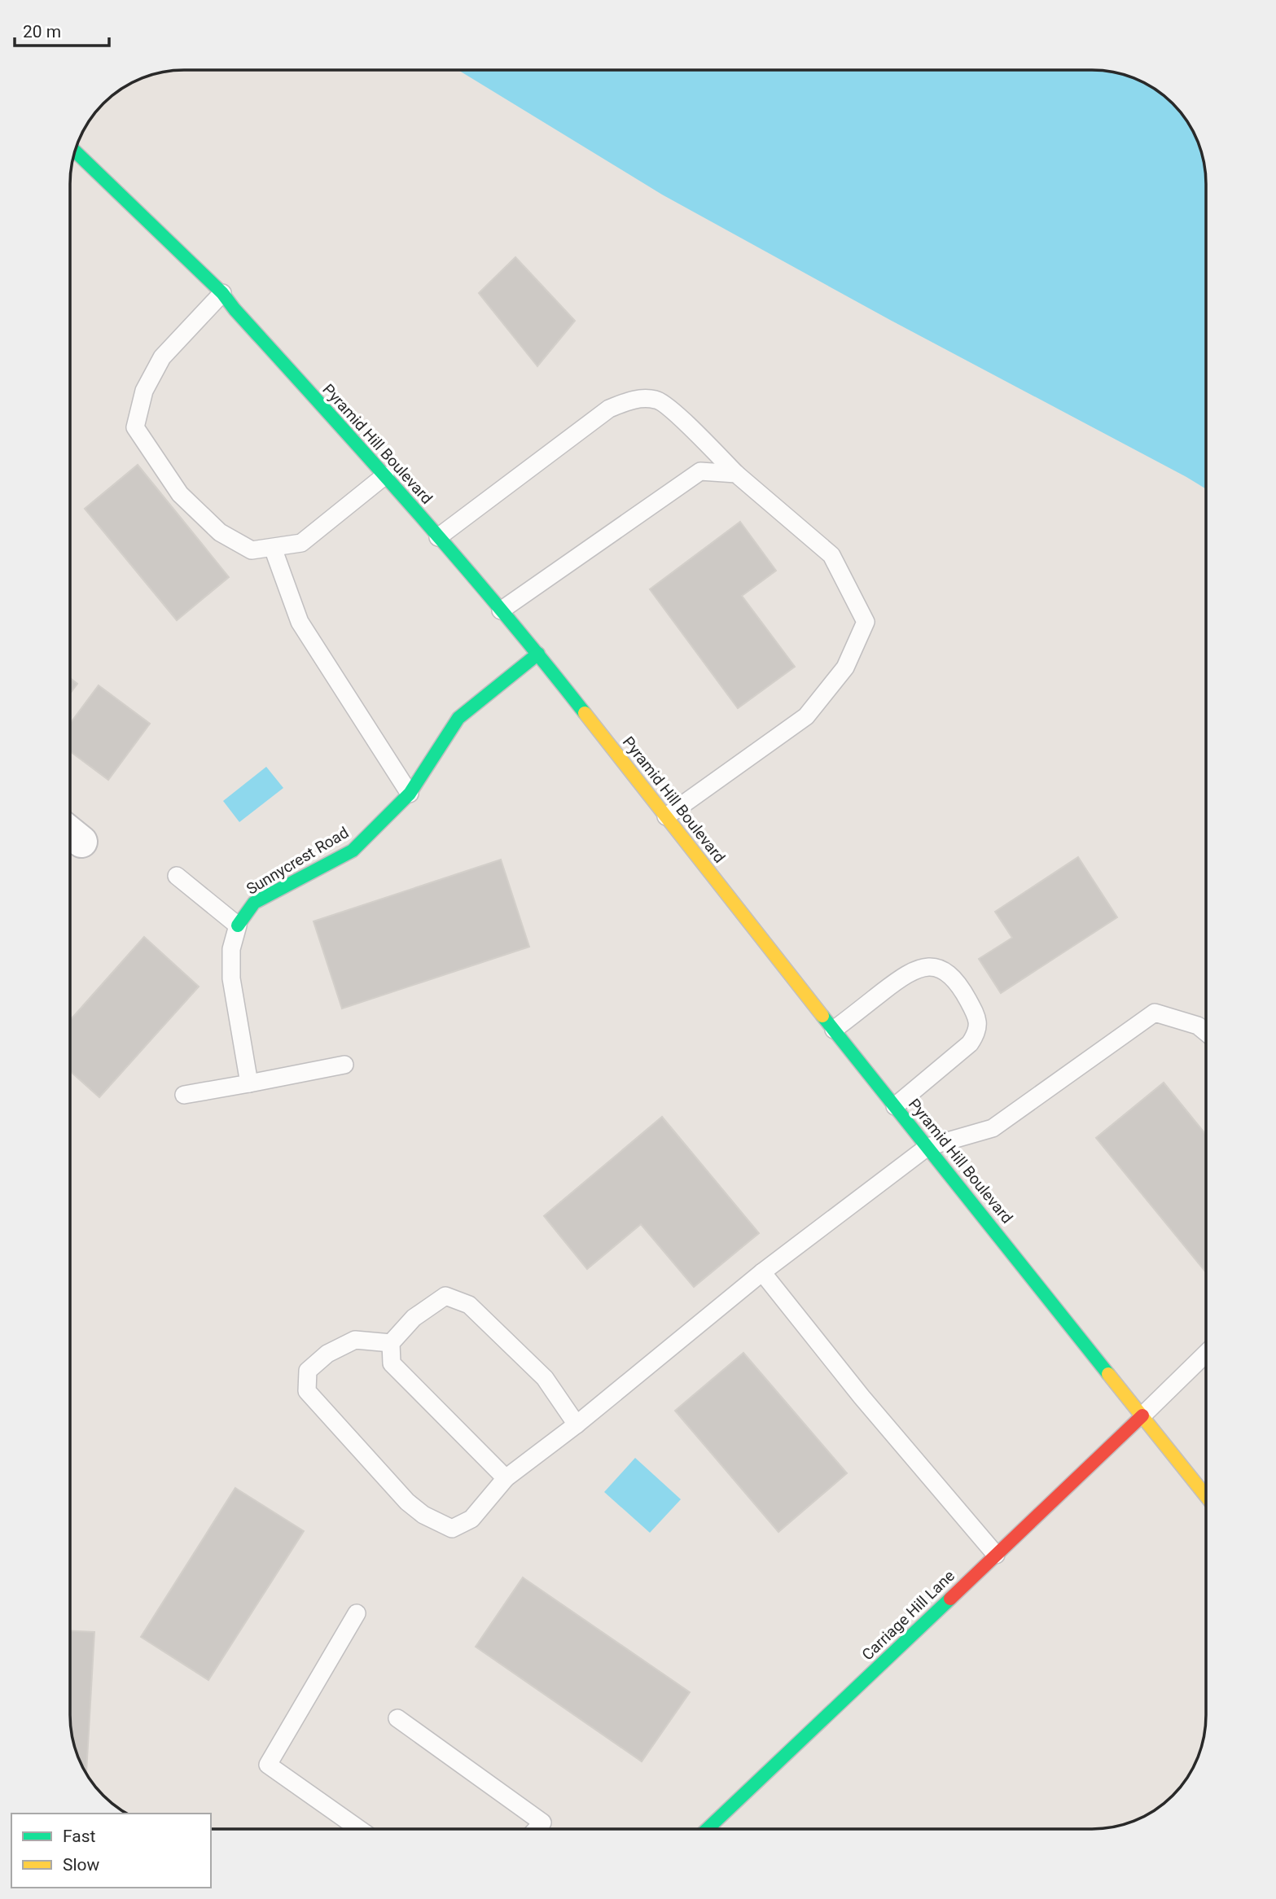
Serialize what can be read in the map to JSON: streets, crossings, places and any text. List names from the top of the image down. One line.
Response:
{"streets":{"main road":["Pyramid Hill Boulevard","Sunnycrest Road","Carriage Hill Lane"]},"crossings":[["Pyramid Hill Boulevard","Sunnycrest Road"],["Pyramid Hill Boulevard","Carriage Hill Lane"]],"legend":["Fast","Slow"],"scale_bar":"20 m"}
